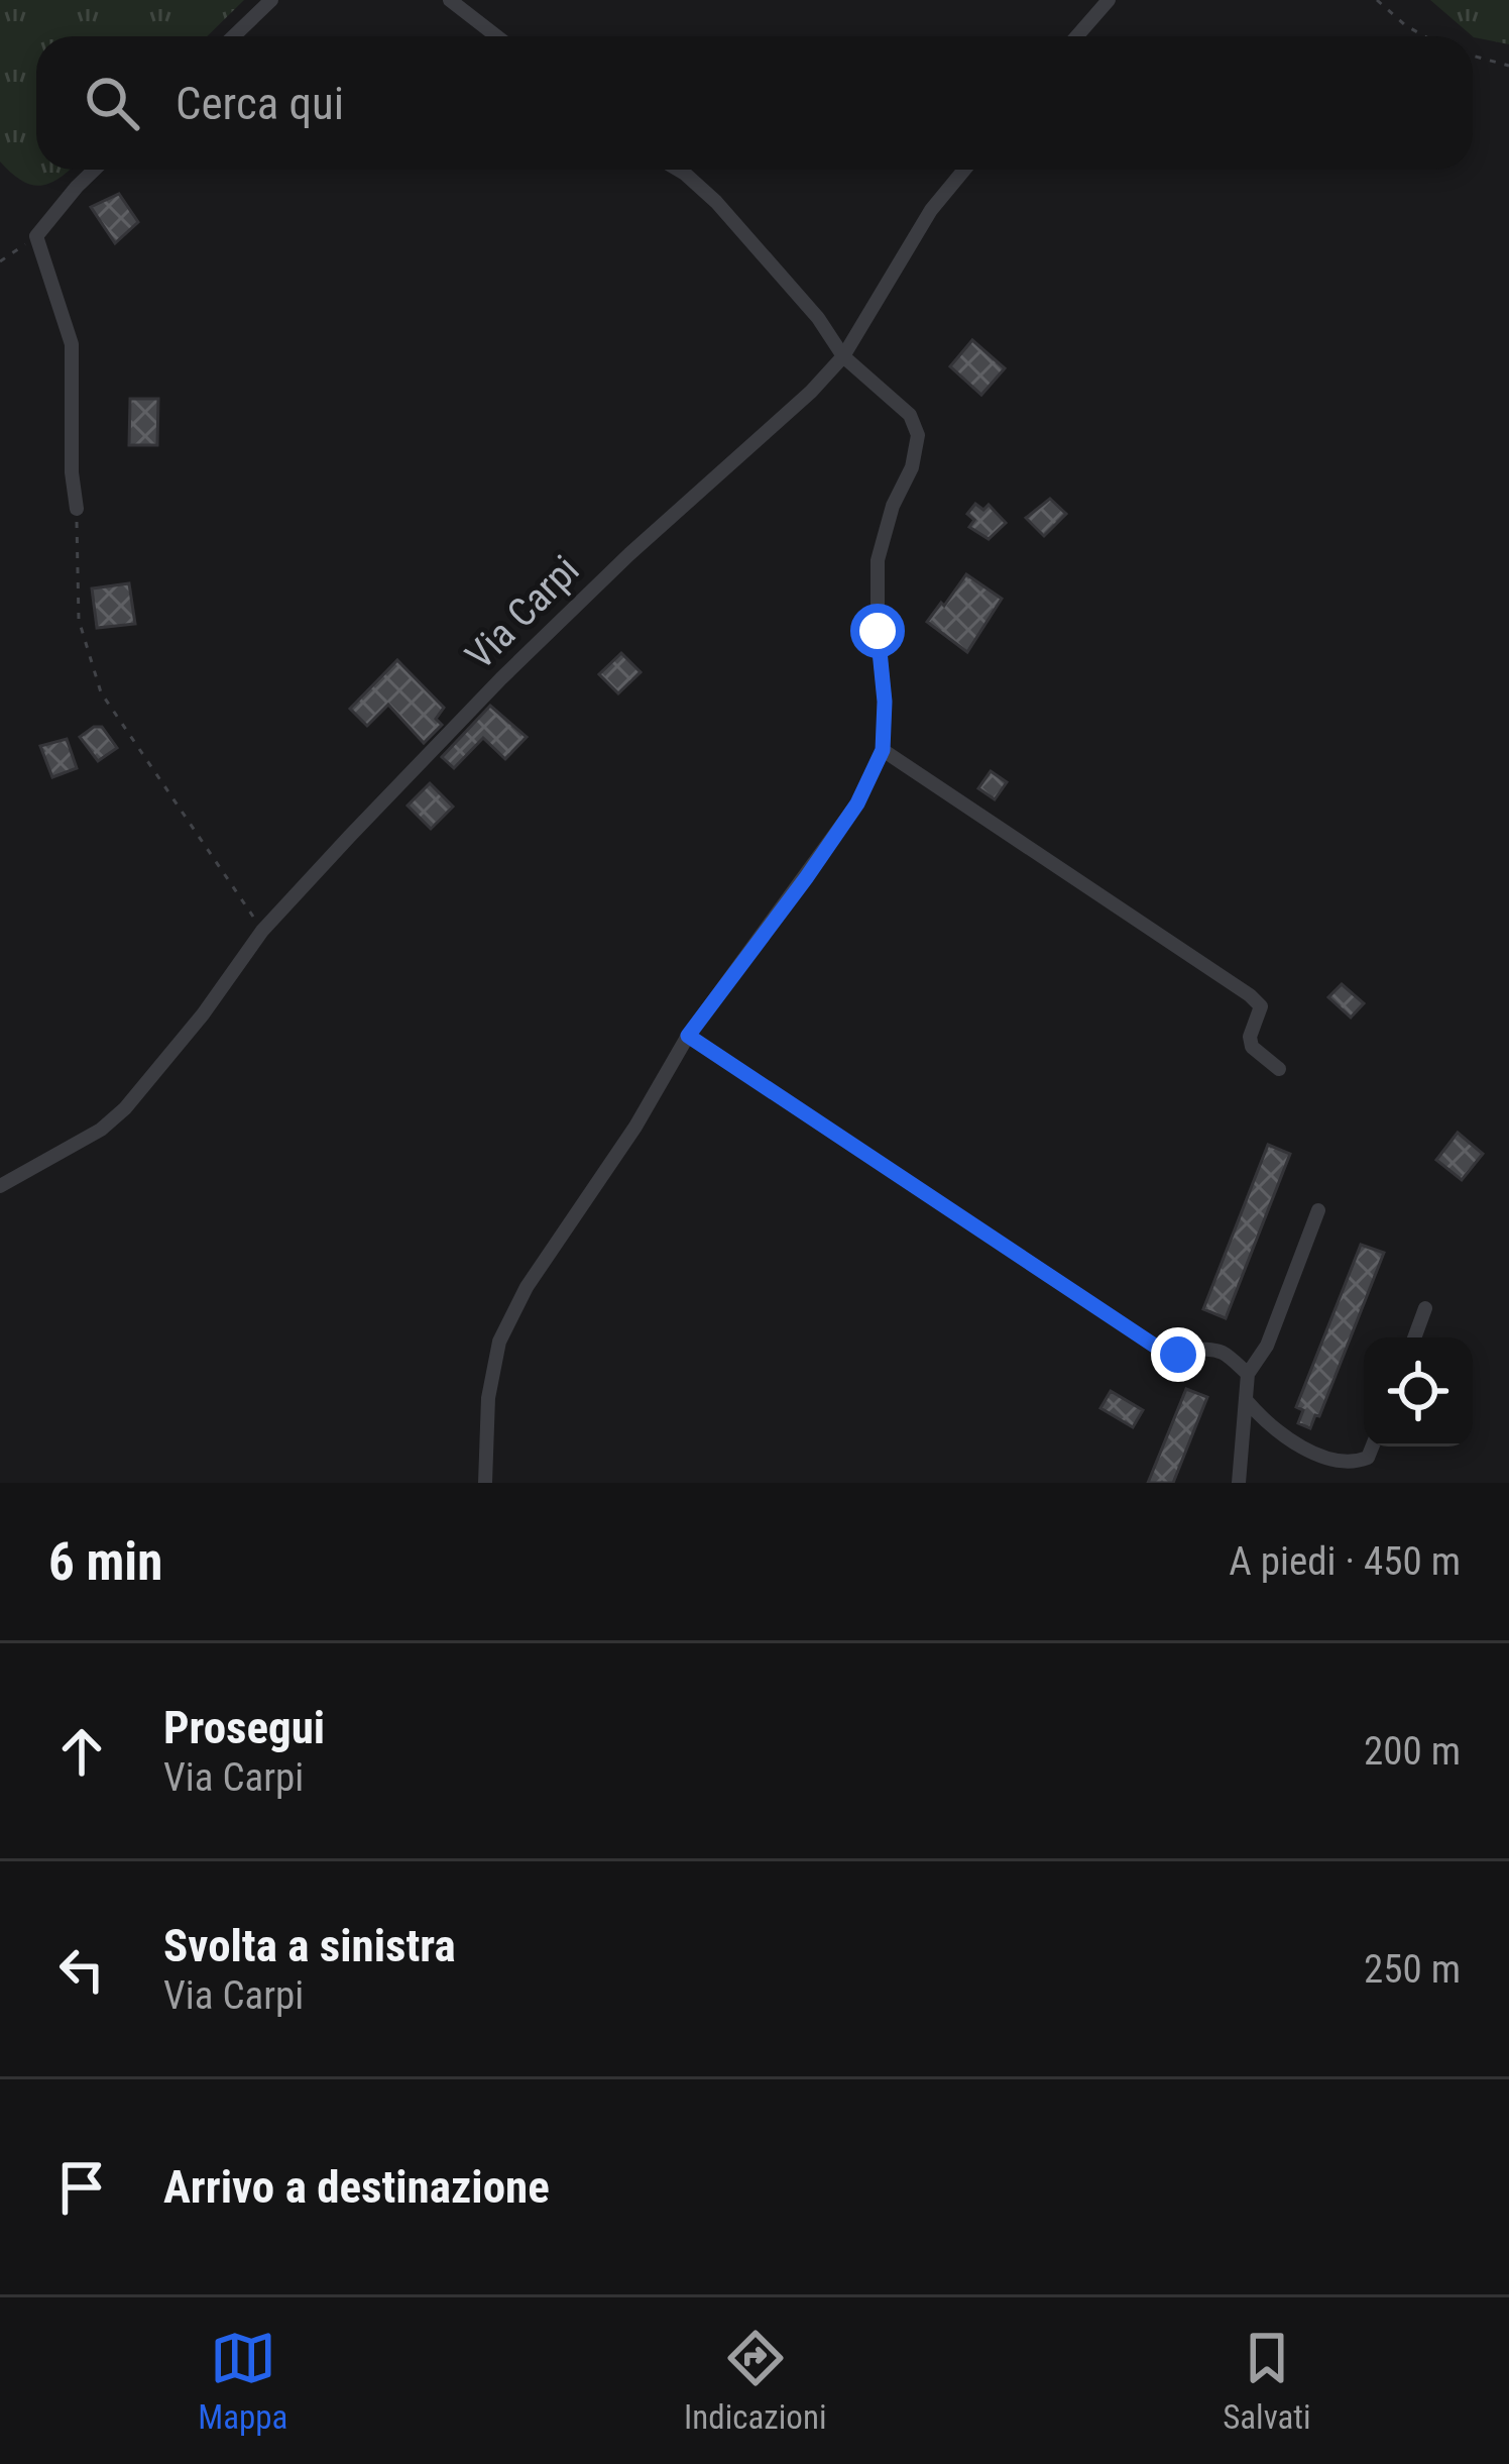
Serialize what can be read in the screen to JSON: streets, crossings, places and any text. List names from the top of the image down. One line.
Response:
{"streets":{"street":["Via Carpi"]},"page":{"search":"Cerca qui","heading":["6 min","A piedi · 450 m"],"list":[["Prosegui","Via Carpi","200 m"],["Svolta a sinistra","Via Carpi","250 m"],"Arrivo a destinazione"],"nav":["Mappa","Indicazioni","Salvati"]}}
